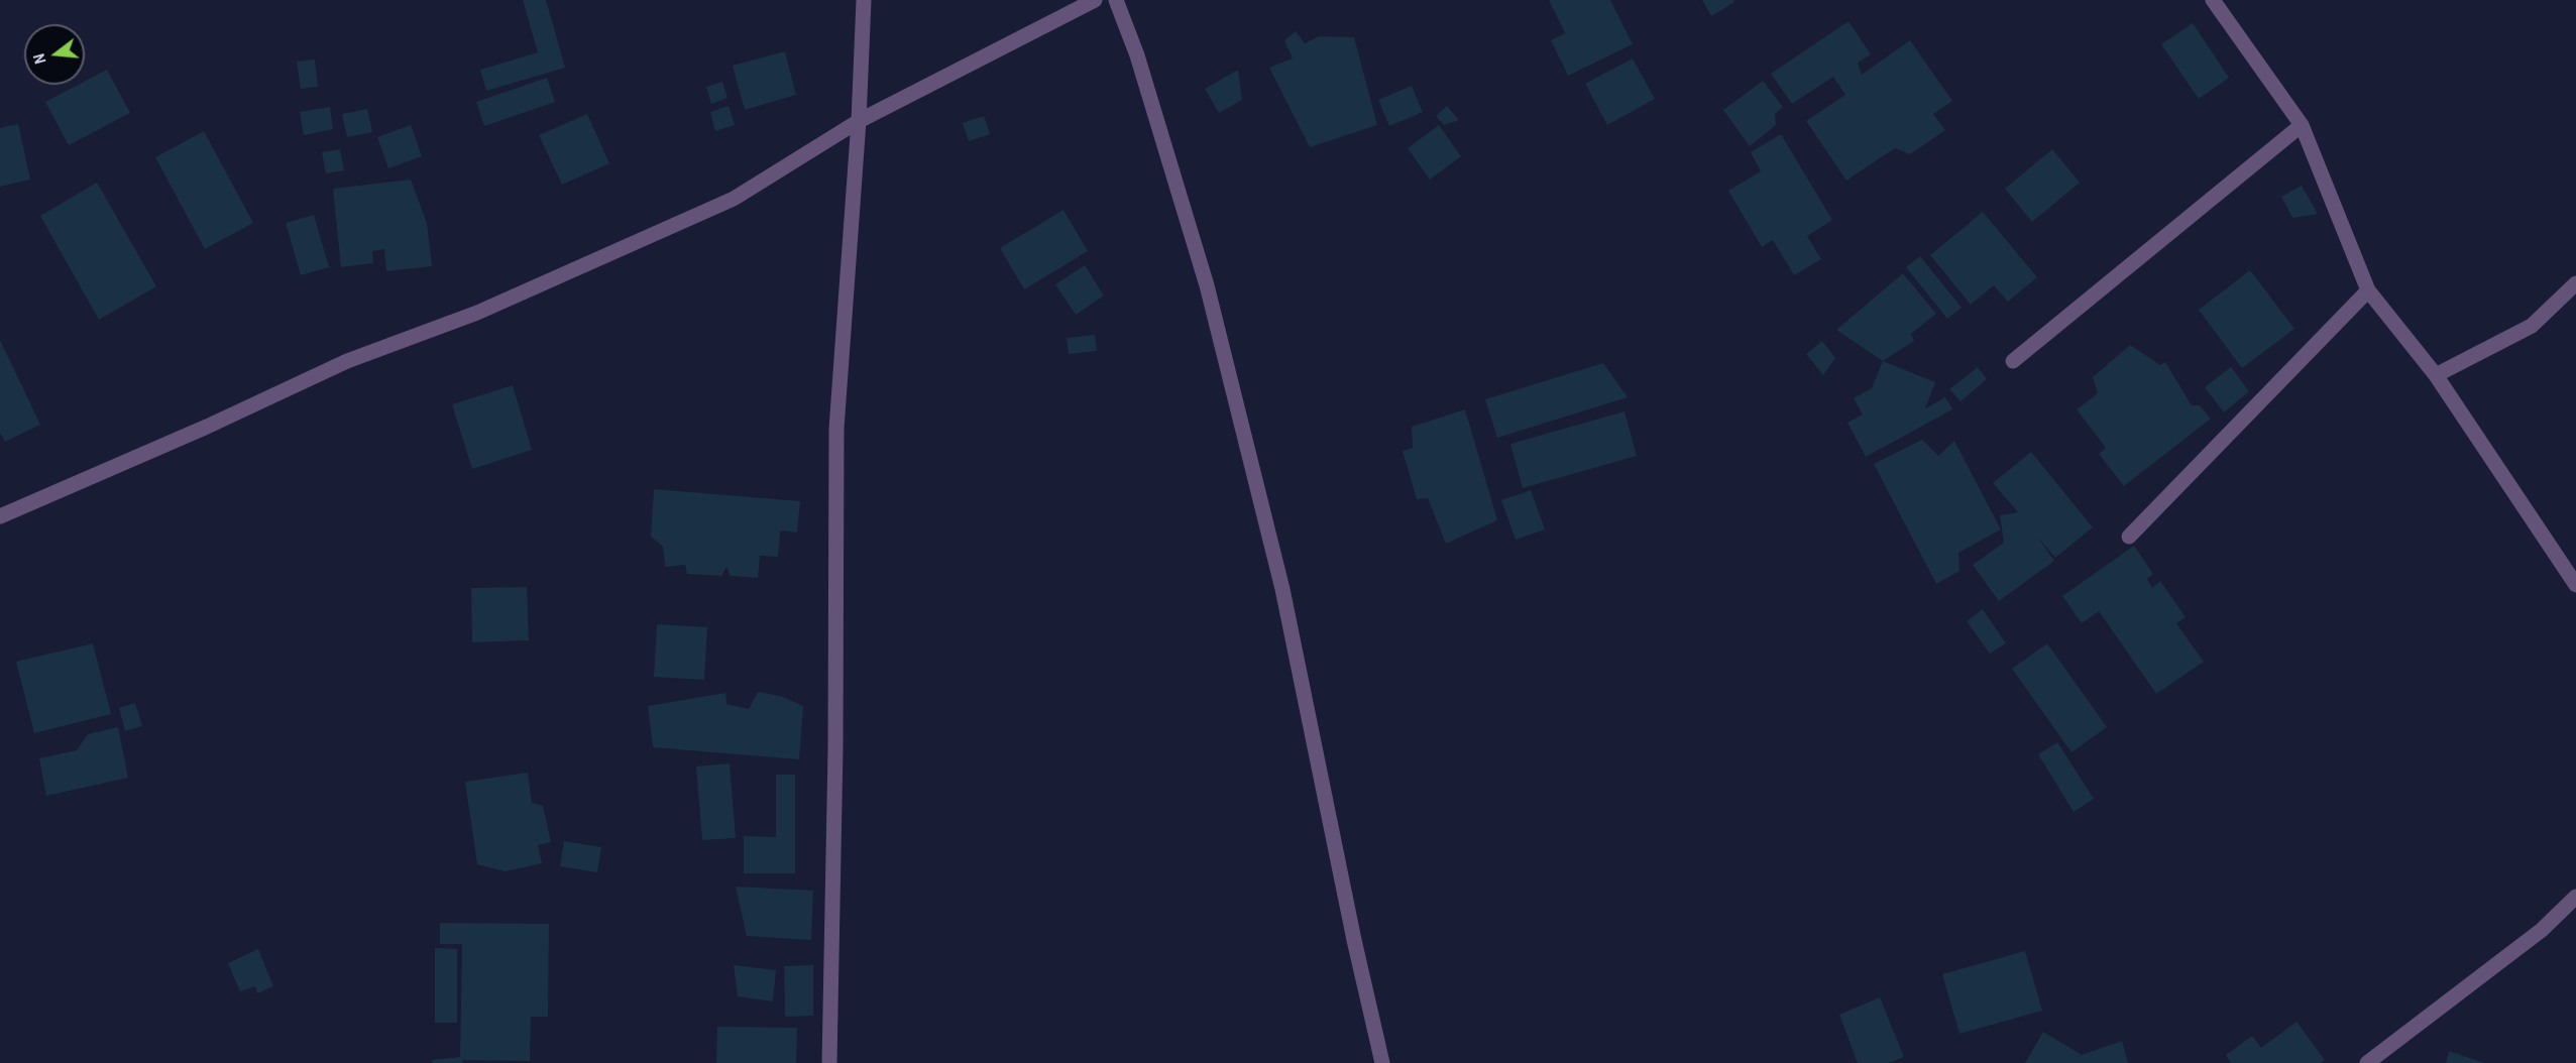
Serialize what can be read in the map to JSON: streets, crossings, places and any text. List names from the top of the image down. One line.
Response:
{"north":"left"}
